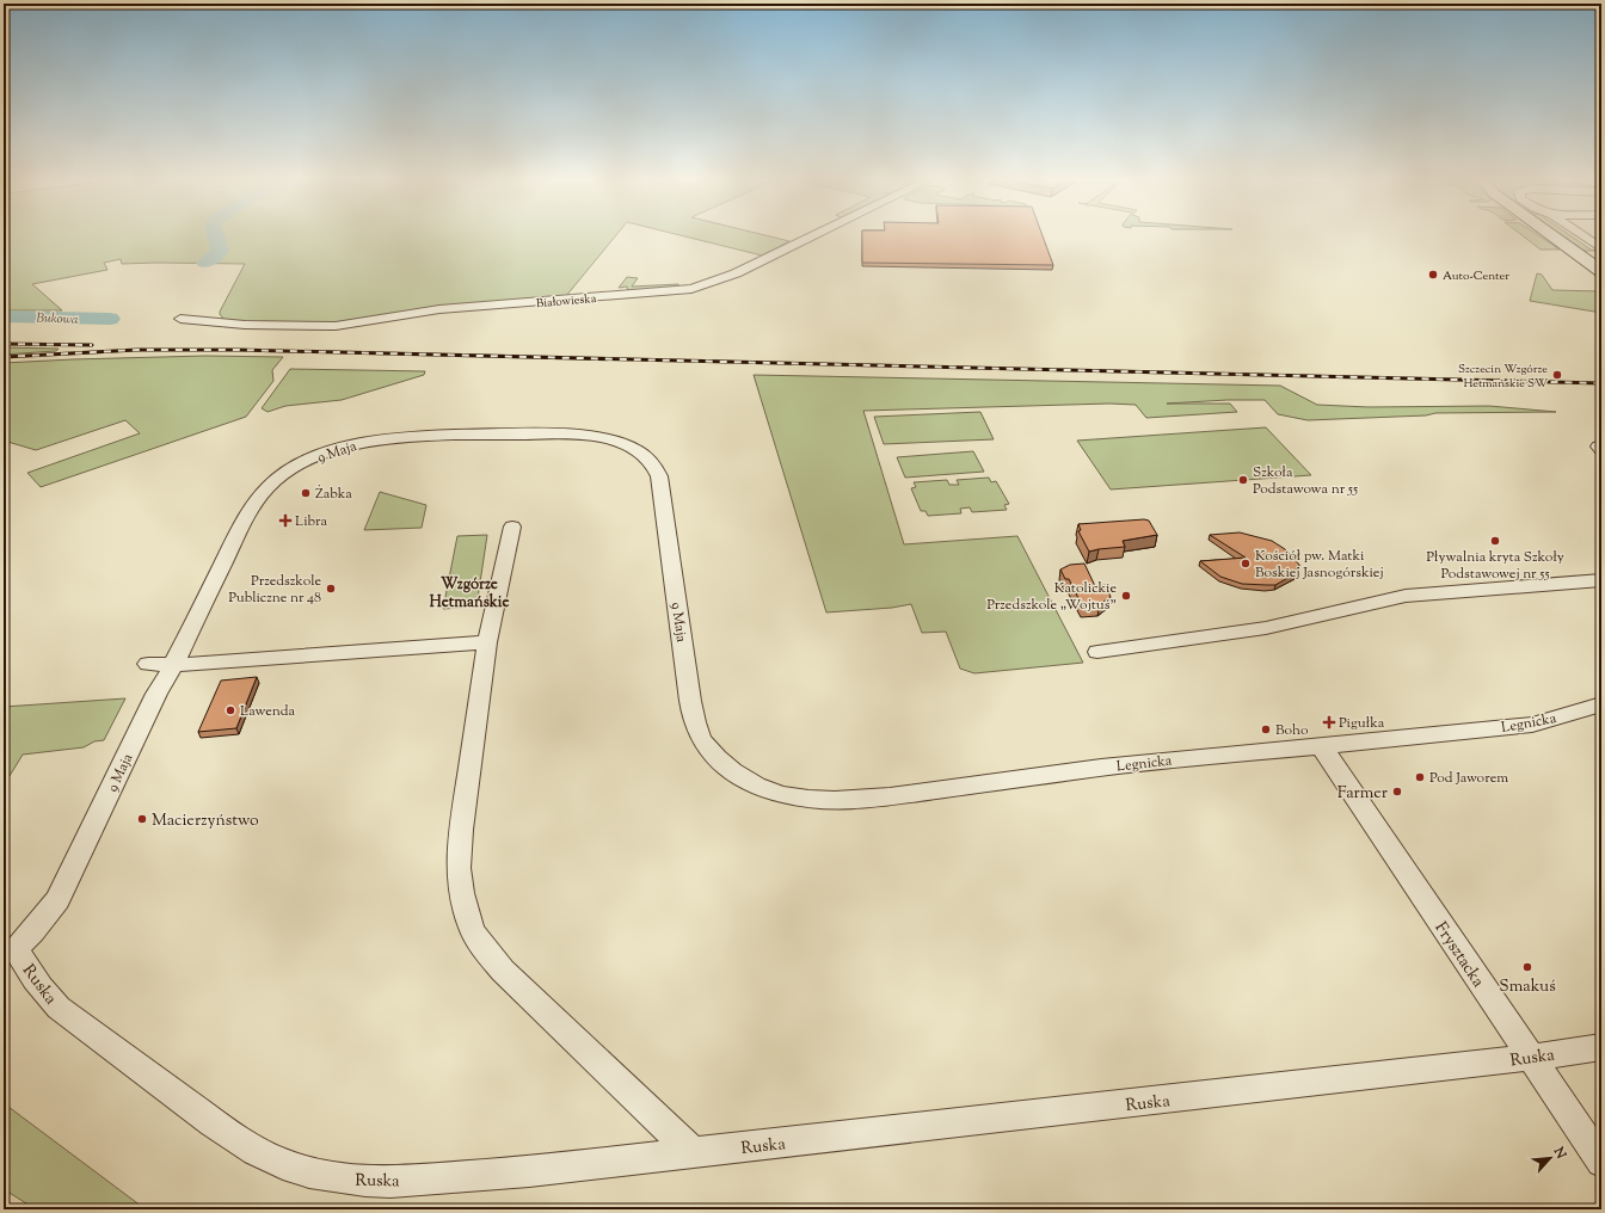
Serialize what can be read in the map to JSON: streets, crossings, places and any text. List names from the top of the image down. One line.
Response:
{"streets":{"street":["Białowieska","9 Maja","Legnicka","Frysztacka","Ruska"]},"crossings":[["9 Maja","Legnicka"],["9 Maja","Ruska"],["Legnicka","Frysztacka"],["Frysztacka","Ruska"]],"districts":["Wzgórze Hetmańskie"],"water":["Bukowa"],"places":{"other":["Auto-Center","Szczecin Wzgórze Hetmańskie SW","Szkoła Podstawowa nr 55","Żabka","Pływalnia kryta Szkoły Podstawowej nr 55","Kościół pw. Matki Boskiej Jasnogórskiej","Przedszkole Publiczne nr 48","Katolickie Przedszkole „Wojtuś”","Lawenda","Boho","Pod Jaworem","Farmer","Macierzyństwo","Smakuś"],"health":["Libra","Pigułka"]},"north":"top right"}
